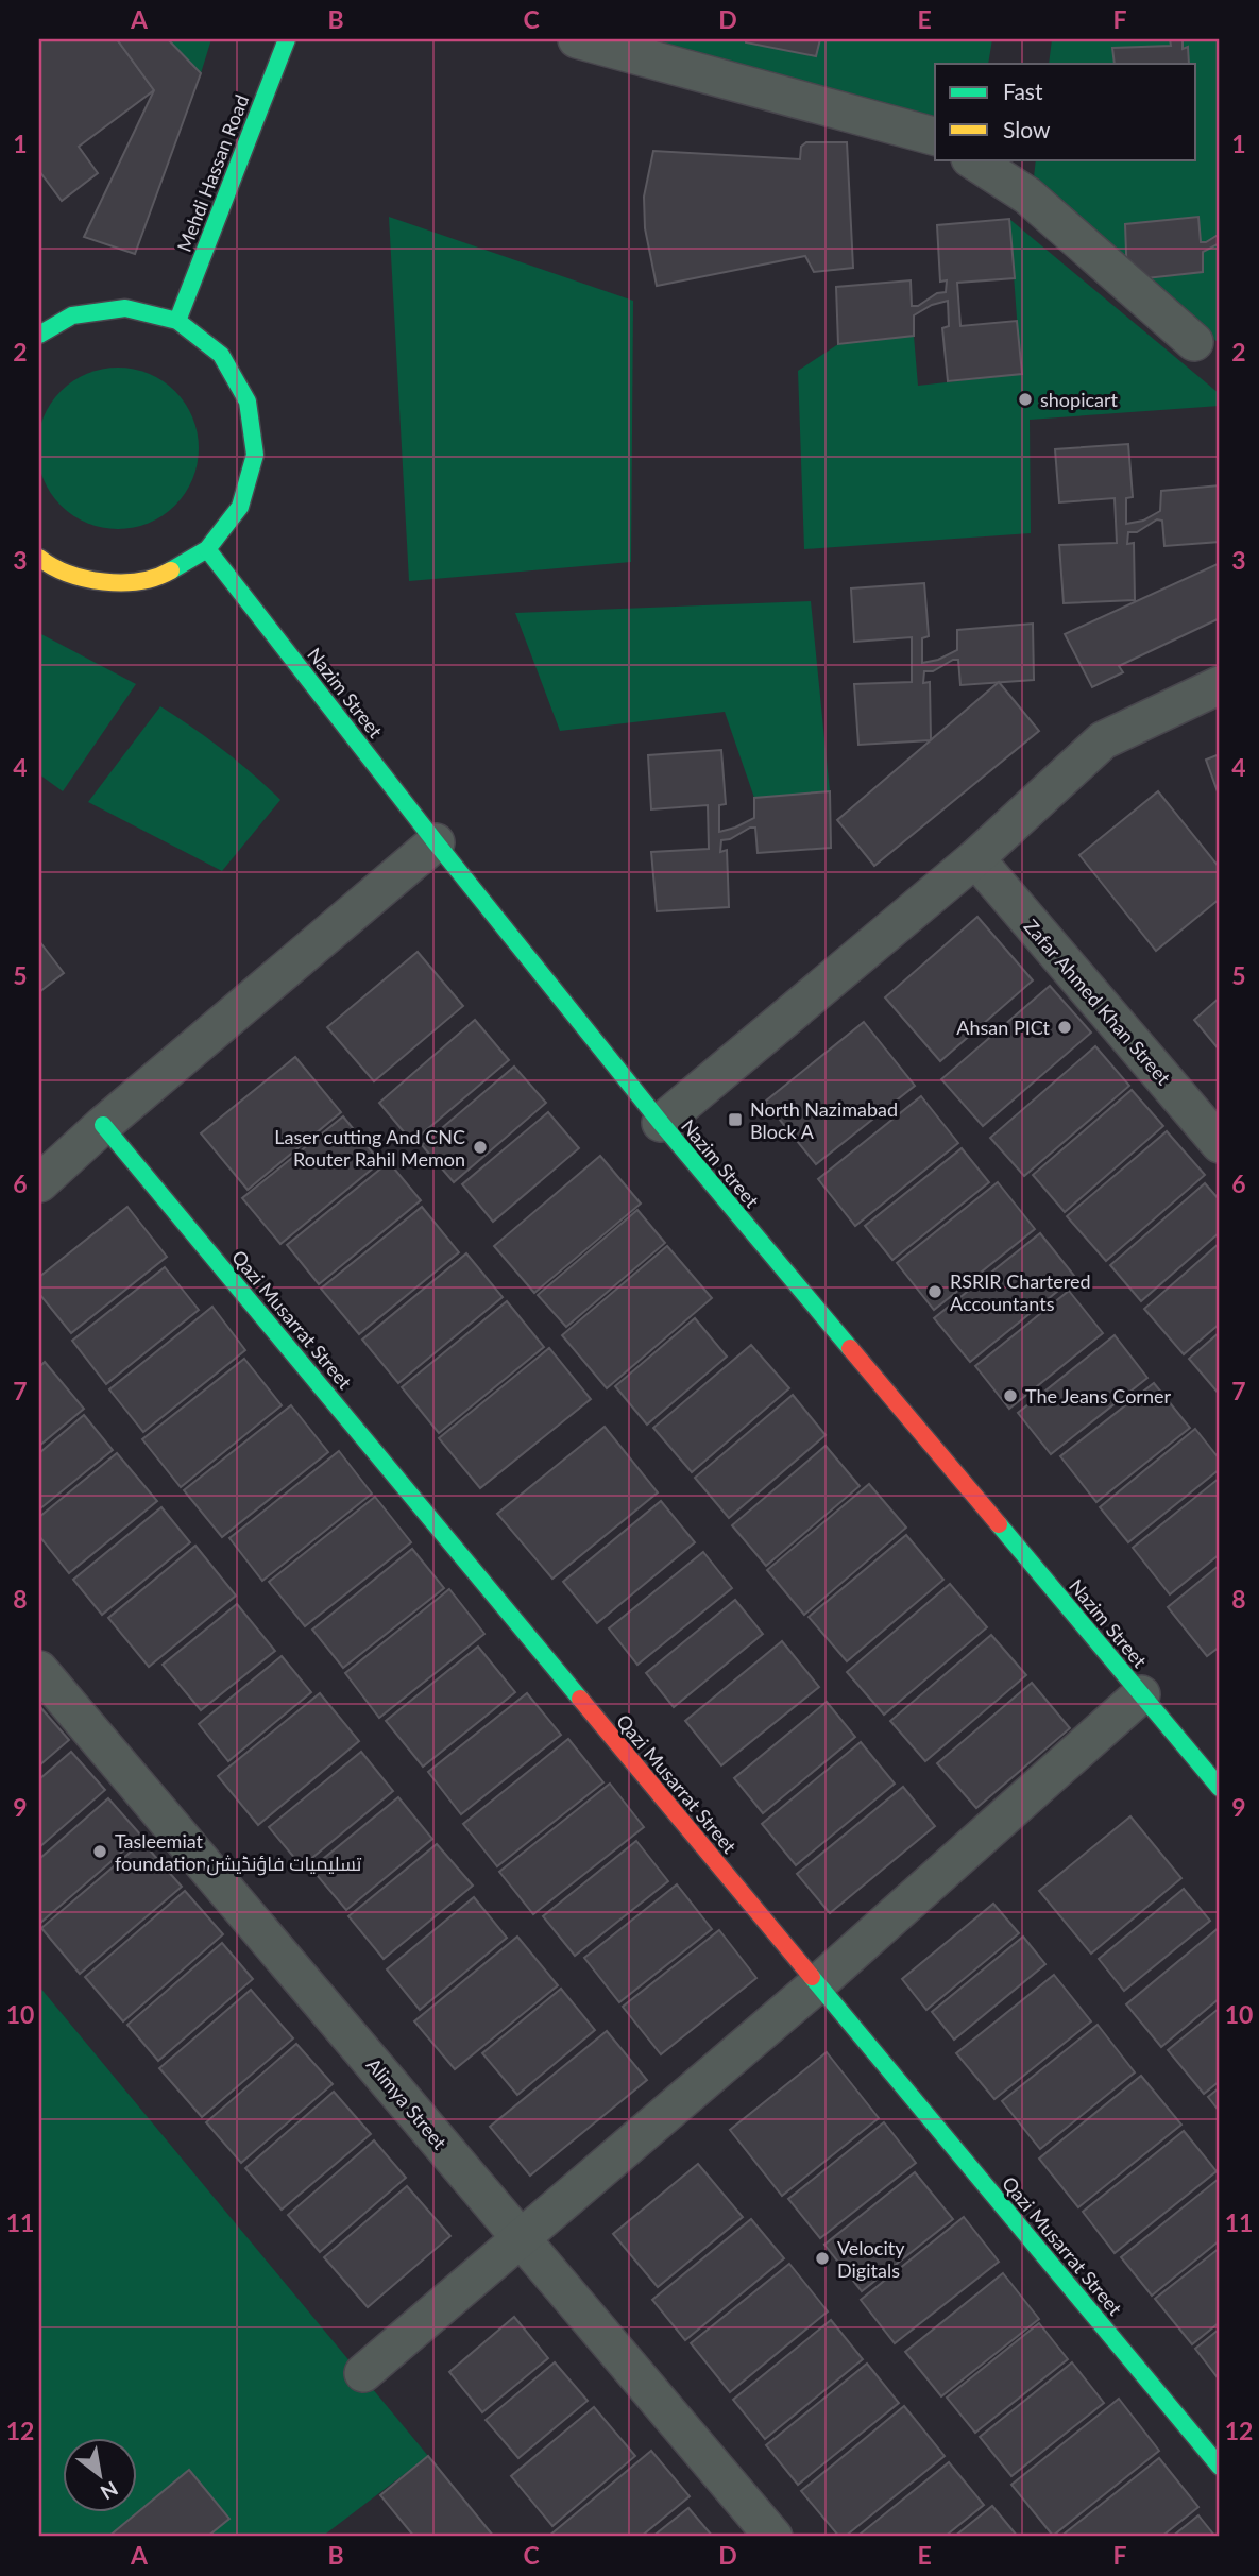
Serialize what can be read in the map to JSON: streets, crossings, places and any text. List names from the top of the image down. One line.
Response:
{"streets":{"street":["Mehdi Hassan Road","Nazim Street","Zafar Ahmed Khan Street","Qazi Musarrat Street","Alimya Street"]},"places":{"other":["shopicart","Ahsan PICt","Laser cutting And CNC Router Rahil Memon","RSRIR Chartered Accountants","The Jeans Corner","Tasleemiat foundationتسلیمیات فاؤنڈیشن","Velocity Digitals"],"transit":["North Nazimabad Block A"]},"legend":["Fast","Slow"],"north":"bottom right","grid":{"columns":["A","B","C","D","E","F"],"rows":["1","2","3","4","5","6","7","8","9","10","11","12"]}}
